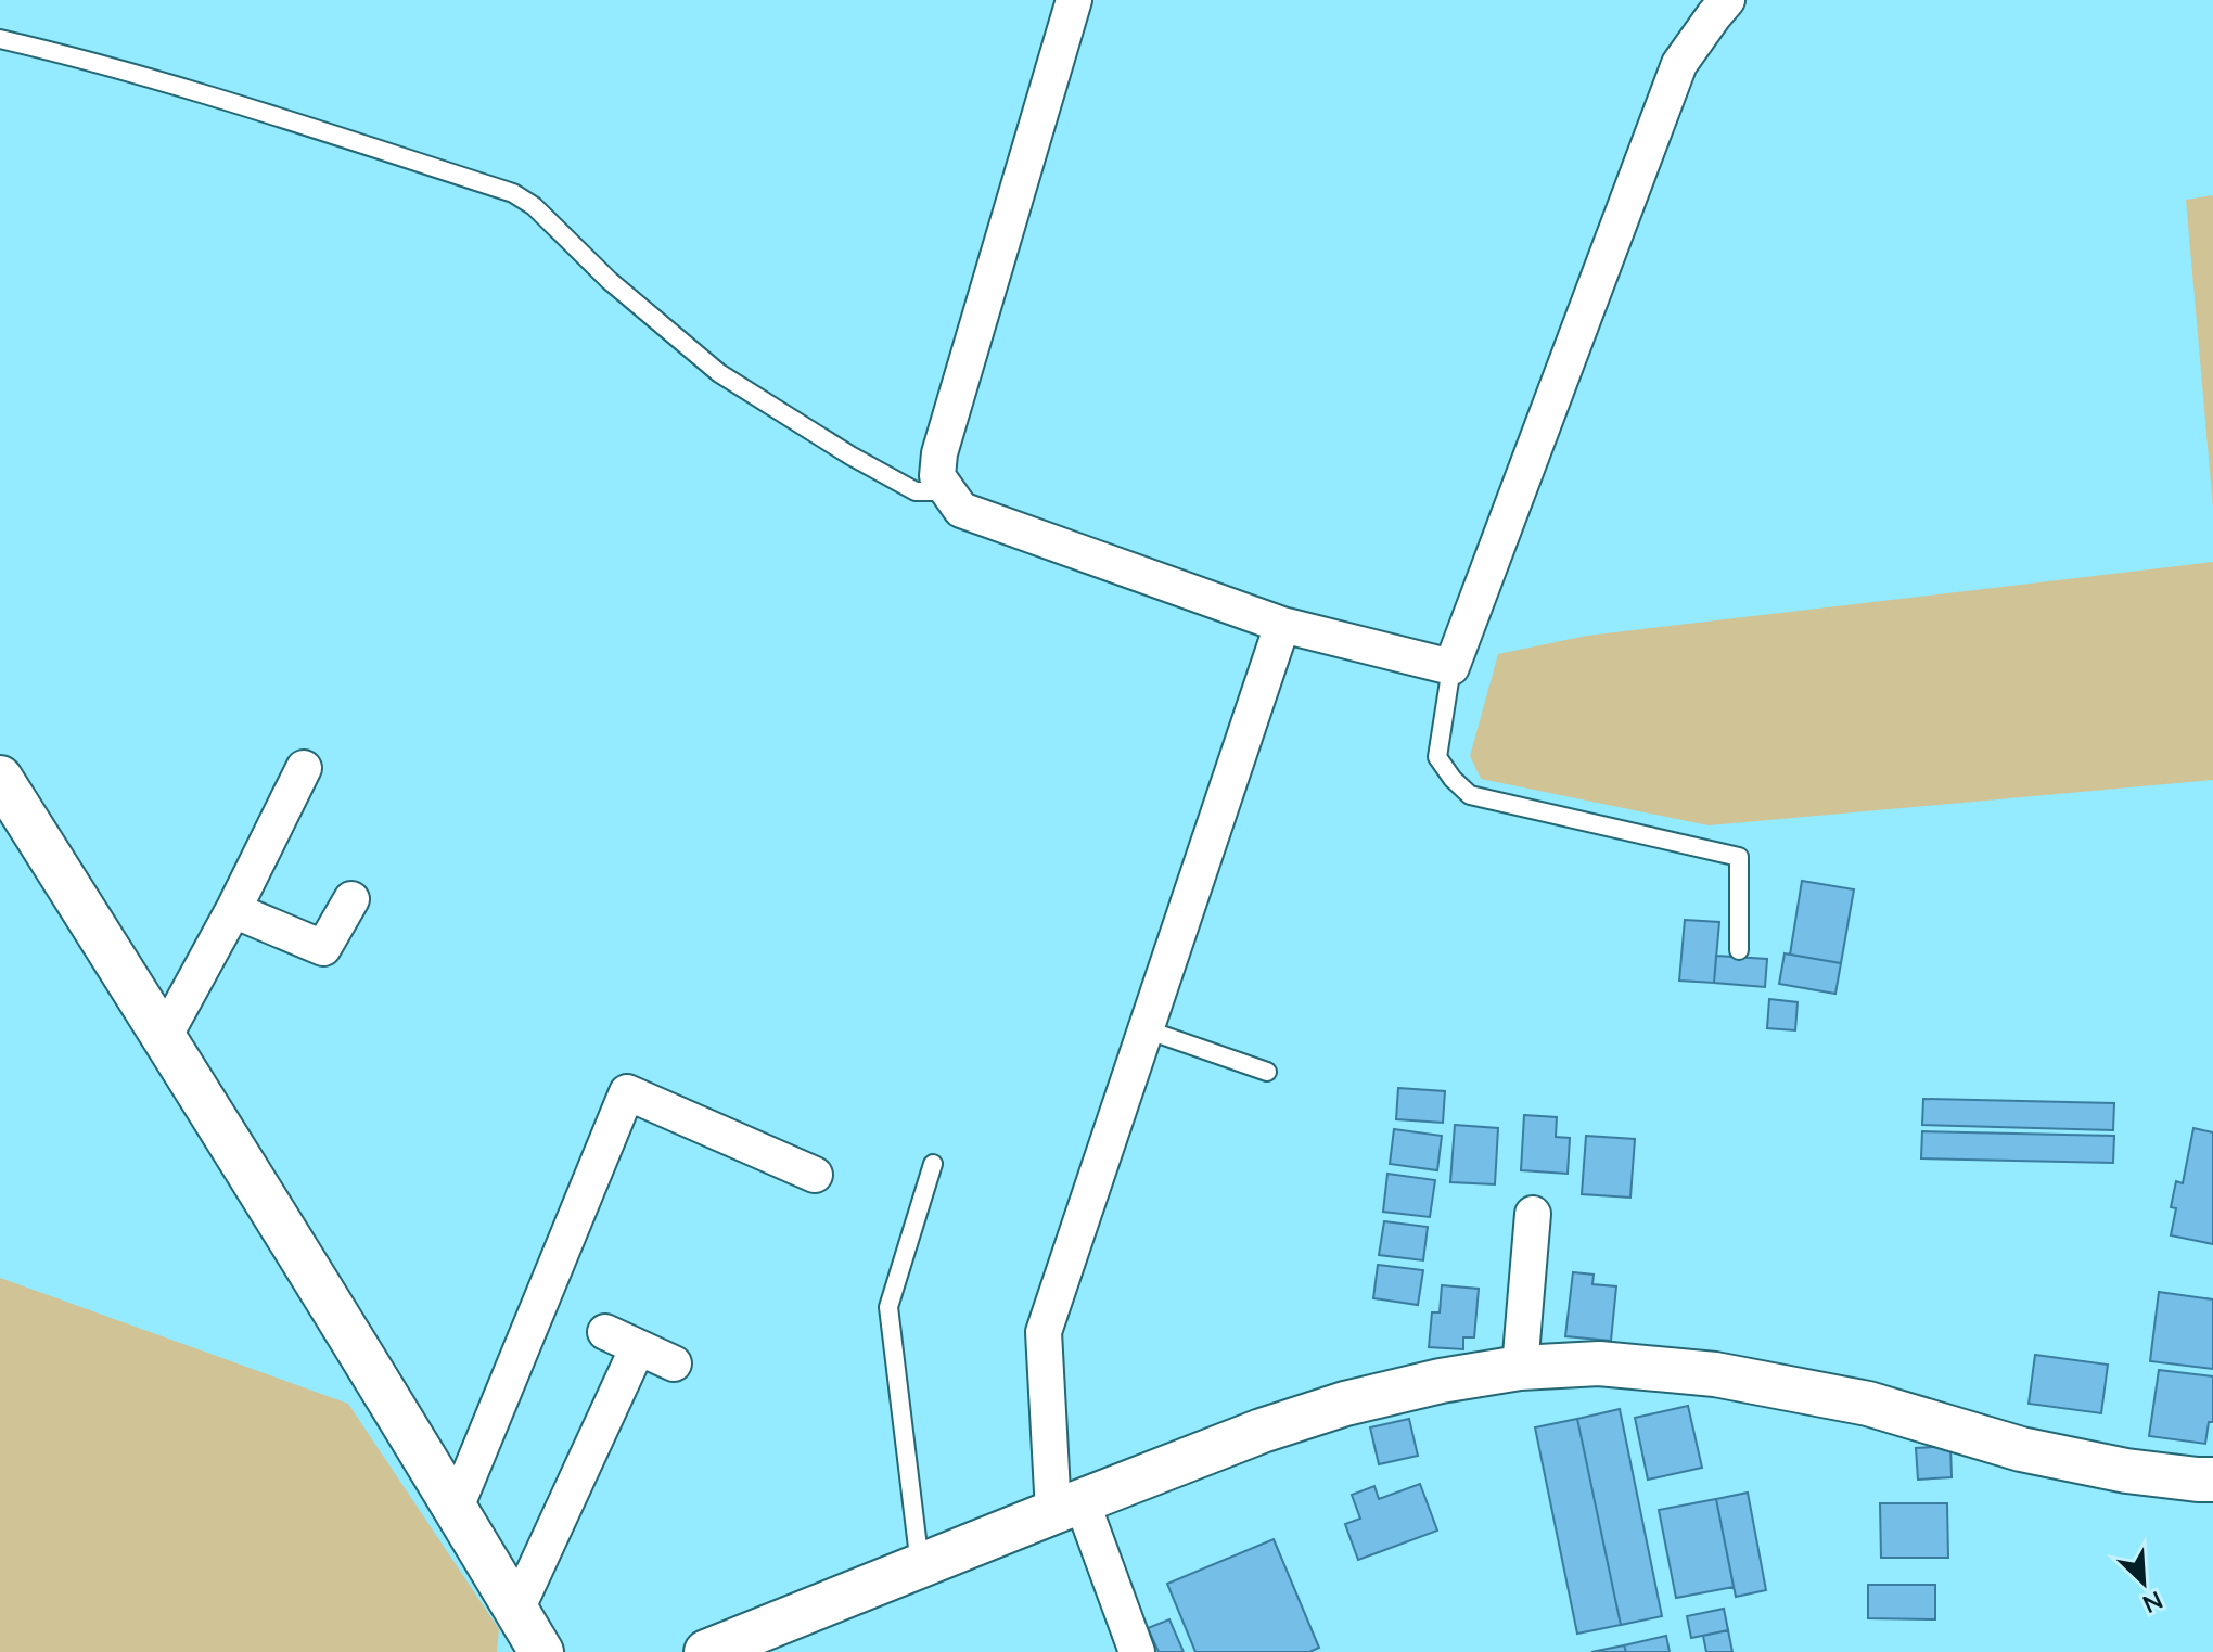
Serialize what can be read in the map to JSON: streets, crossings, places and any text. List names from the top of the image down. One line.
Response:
{"north":"bottom right"}
